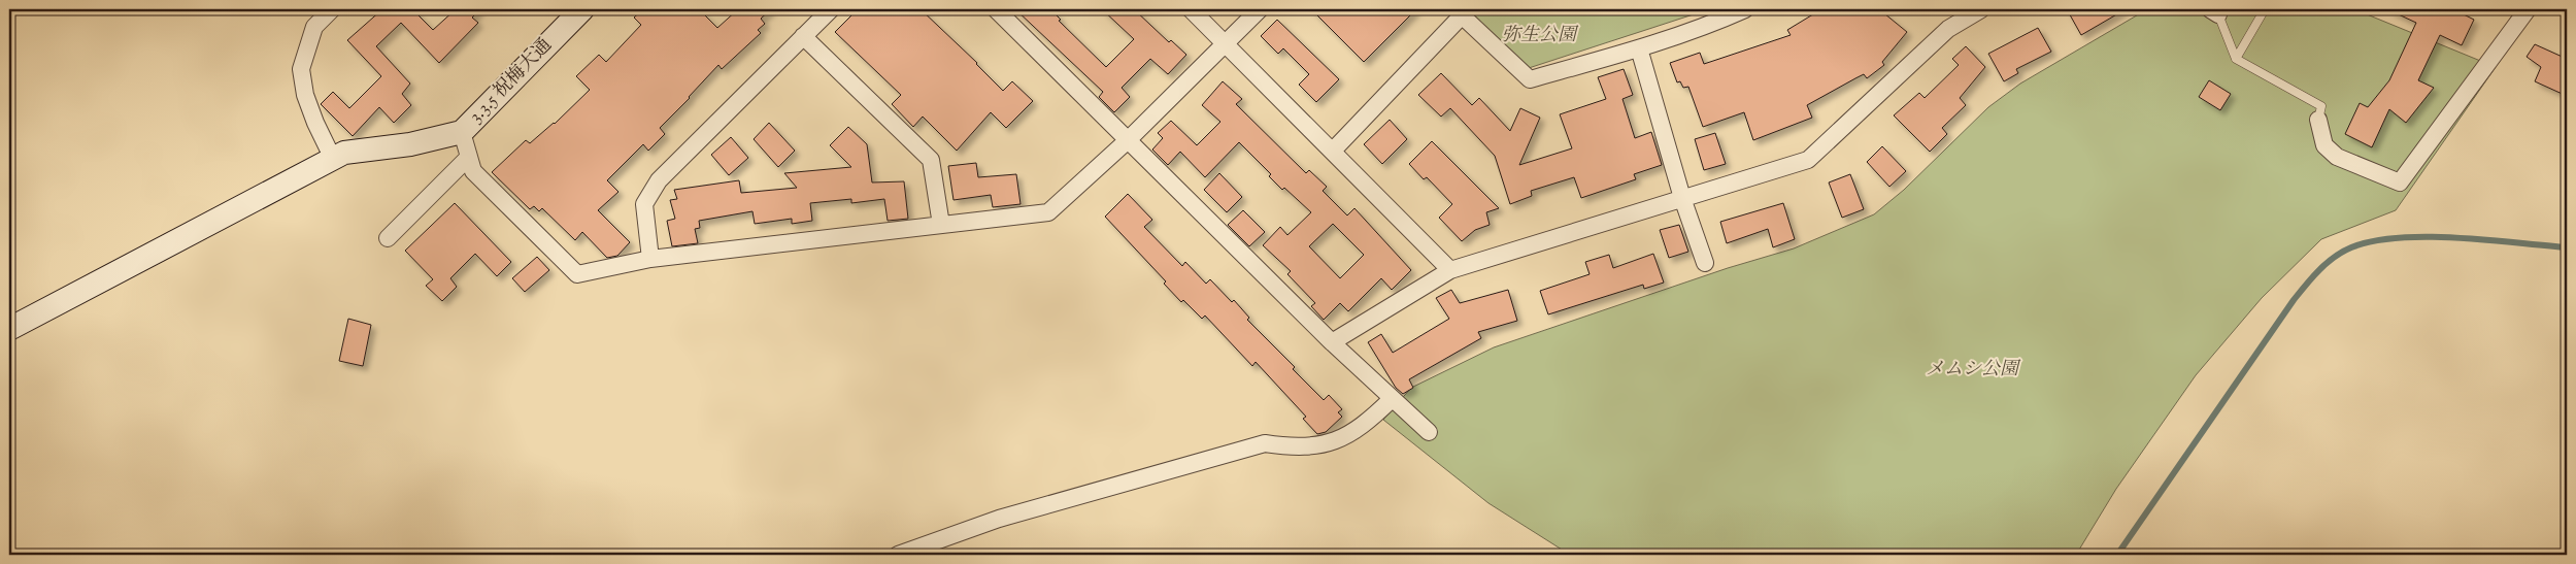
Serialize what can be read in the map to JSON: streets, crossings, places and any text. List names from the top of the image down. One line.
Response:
{"streets":{"street":["3.3.5 祝梅大通"]},"parks":["弥生公園","メムシ公園"]}
